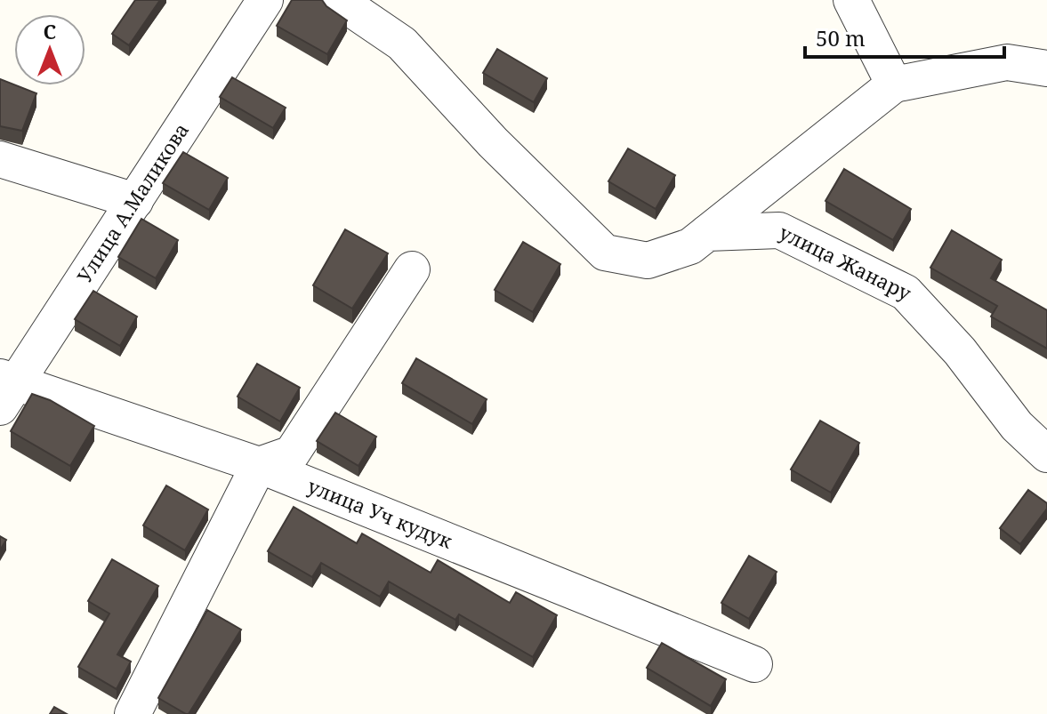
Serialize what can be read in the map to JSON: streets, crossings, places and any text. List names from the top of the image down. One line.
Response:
{"streets":{"street":["Улица А.Маликова","улица Жанару","улица Уч кудук"]},"crossings":[["Улица А.Маликова","улица Уч кудук"]],"scale_bar":"50 m","north":"top"}
